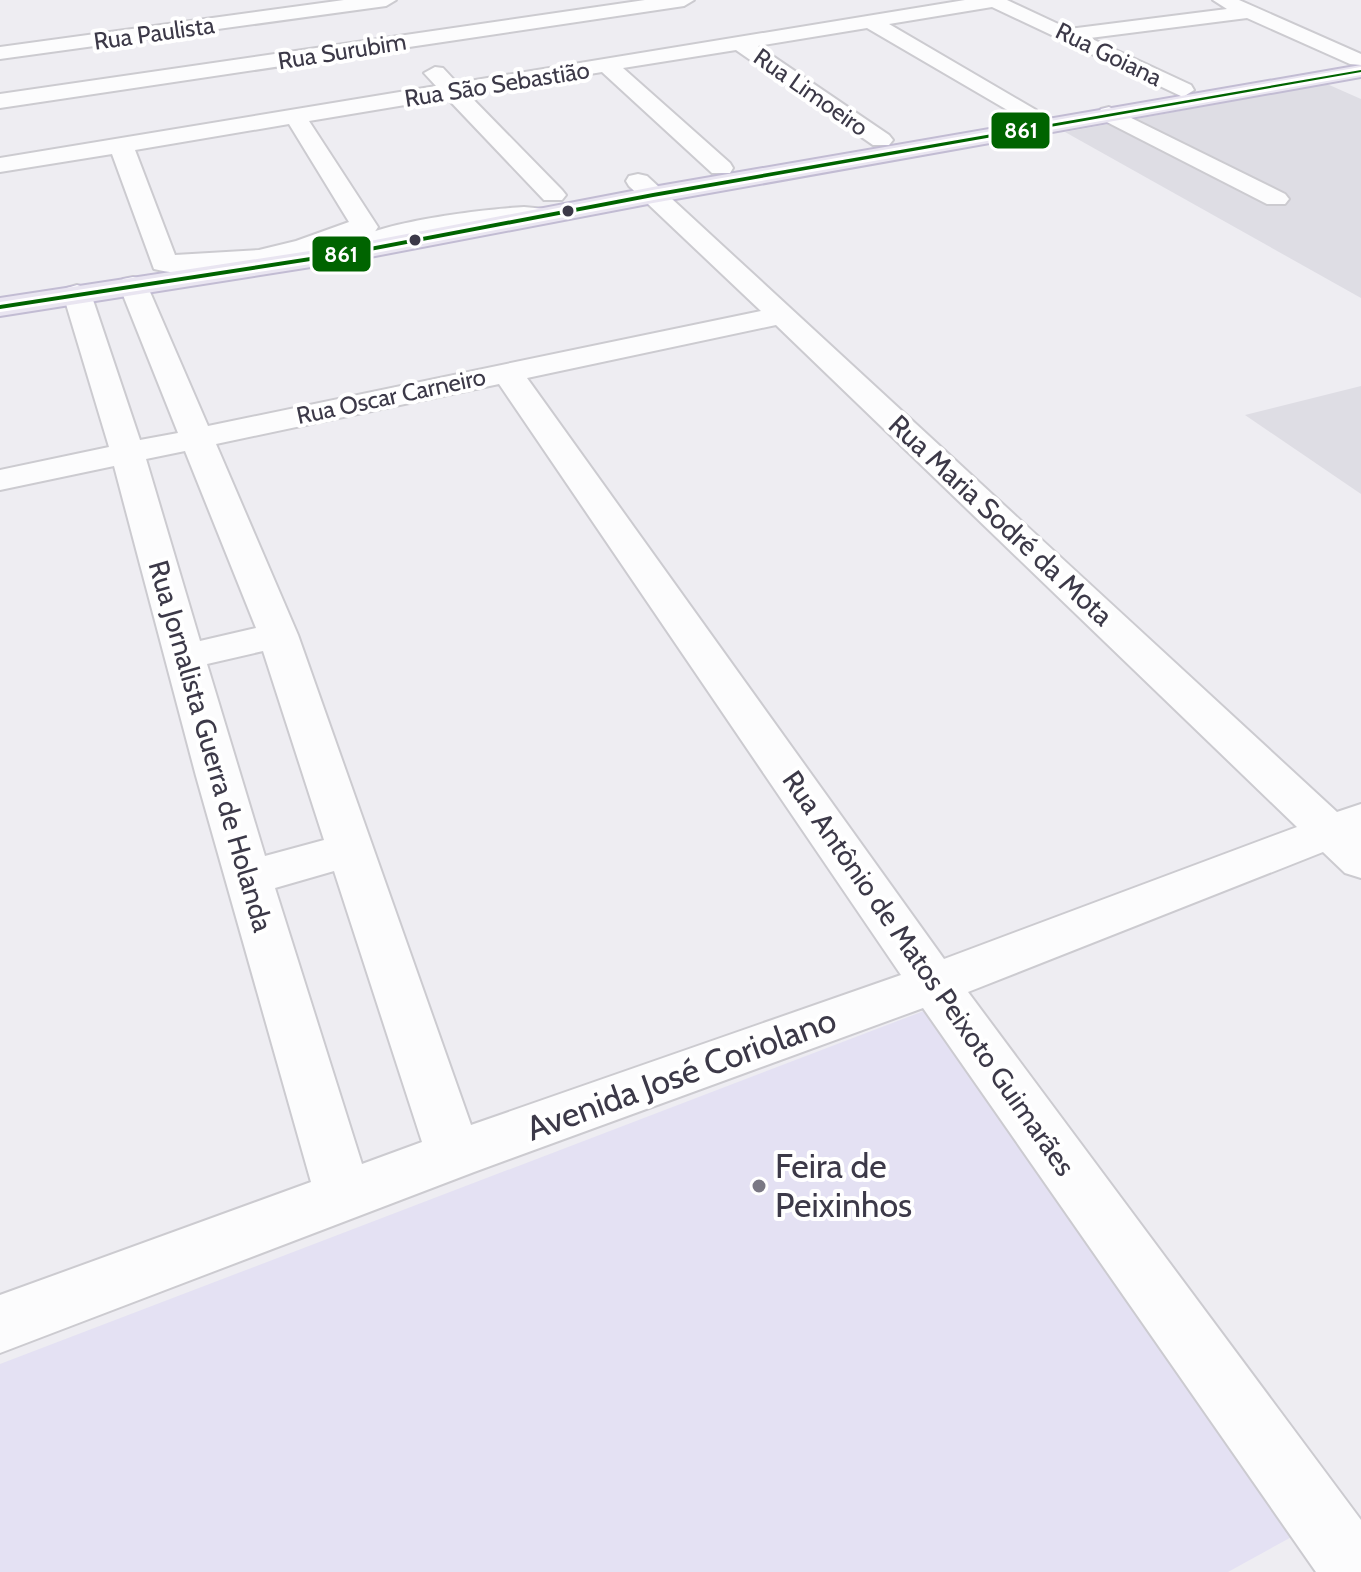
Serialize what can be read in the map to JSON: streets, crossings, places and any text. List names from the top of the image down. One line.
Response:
{"streets":{"street":["Rua Paulista","Rua Surubim","Rua Goiana","Rua São Sebastião","Rua Limoeiro","Rua Oscar Carneiro","Rua Maria Sodré da Mota","Rua Jornalista Guerra de Holanda","Rua Antônio de Matos Peixoto Guimarães","Avenida José Coriolano"]},"crossings":[["Rua Paulista","Rua Surubim"],["Rua Goiana","Rua São Sebastião"],["Rua São Sebastião","Rua Limoeiro"],["Rua Oscar Carneiro","Rua Maria Sodré da Mota"],["Rua Oscar Carneiro","Rua Jornalista Guerra de Holanda"],["Rua Oscar Carneiro","Rua Antônio de Matos Peixoto Guimarães"],["Rua Maria Sodré da Mota","Avenida José Coriolano"],["Rua Jornalista Guerra de Holanda","Avenida José Coriolano"],["Rua Antônio de Matos Peixoto Guimarães","Avenida José Coriolano"]],"places":["Feira de Peixinhos"],"lines":["transit line 861"]}
